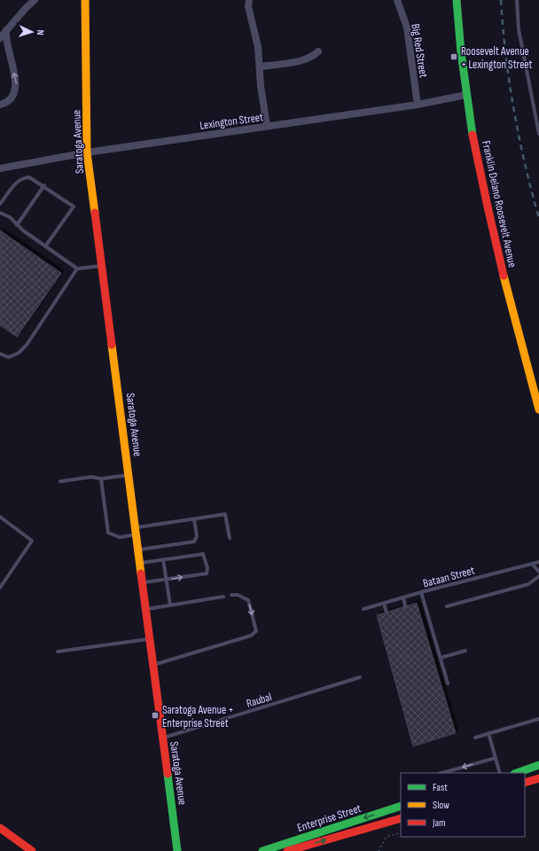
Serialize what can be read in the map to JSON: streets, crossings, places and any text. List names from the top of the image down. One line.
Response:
{"streets":{"street":["Big Red Street","Lexington Street","Saratoga Avenue","Franklin Delano Roosevelt Avenue","Enterprise Street"],"lane":["Bataan Street","Raubal"]},"crossings":[["Big Red Street","Lexington Street"],["Lexington Street","Saratoga Avenue"],["Lexington Street","Franklin Delano Roosevelt Avenue"],["Saratoga Avenue","Raubal"]],"places":{"transit":["Roosevelt Avenue + Lexington Street","Saratoga Avenue + Enterprise Street"]},"legend":["Fast","Slow","Jam"],"north":"right"}
